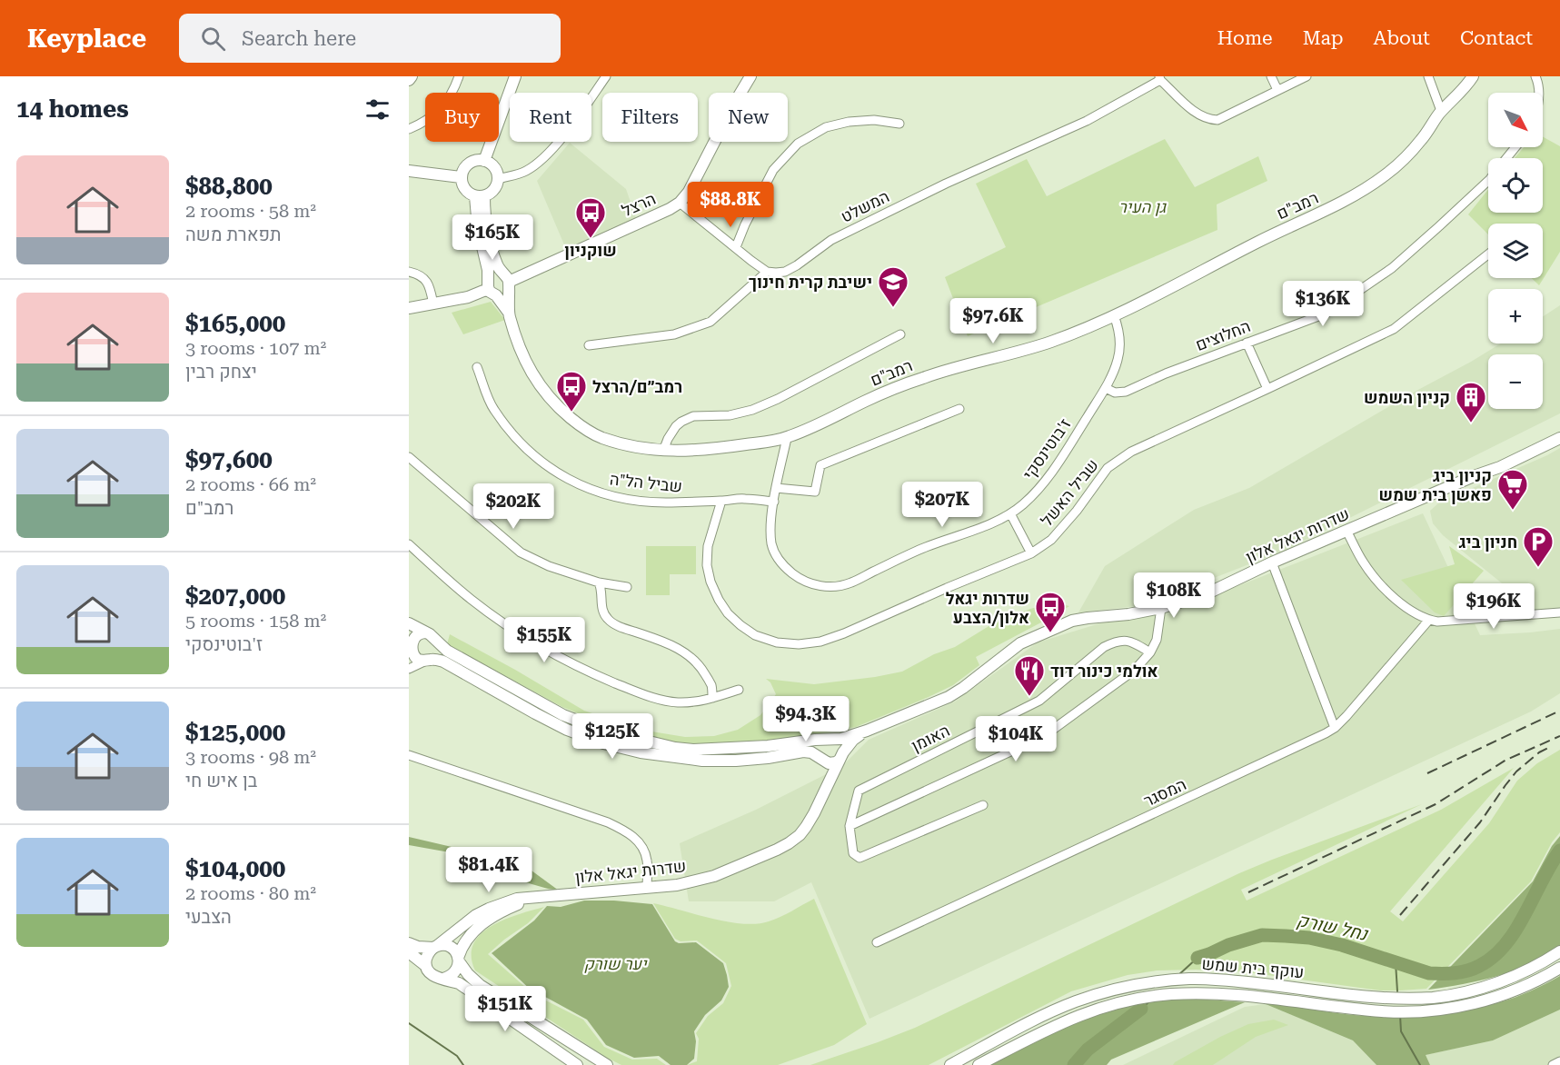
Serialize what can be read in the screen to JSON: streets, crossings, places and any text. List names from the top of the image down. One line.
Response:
{"streets":{"main road":["הרצל","רמב\"ם","שדרות יגאל אלון","עוקף בית שמש"],"street":["המשלט","החלוצים","ז'בוטינסקי","שביל הל\"ה","שביל האשל","האומן","המסגר"]},"crossings":[["הרצל","רמב\"ם"],["רמב\"ם","ז'בוטינסקי"],["החלוצים","ז'בוטינסקי"],["ז'בוטינסקי","שביל הל\"ה"],["שביל הל\"ה","שביל האשל"]],"water":["נחל שורק"],"parks":["גן העיר","יער שורק"],"places":{"bus stop":["שוקניון","רמב״ם/הרצל","שדרות יגאל אלון/הצבע"],"school or university":["ישיבת קרית חינוך"],"building":["קניון השמש"],"supermarket":["קניון ביג פאשן בית שמש"],"parking":["חניון ביג"],"restaurant":["אולמי כינור דוד"]},"north":"bottom right","page":{"header":"Keyplace","search":"Search here","nav":["Home","Map","About","Contact"],"heading":"14 homes","map_buttons":["+","−"],"chip":["Buy","Rent","Filters","New"],"list":[{"name":"$88,800","note":"2 rooms · 58 m² · תפארת משה"},{"name":"$165,000","note":"3 rooms · 107 m² · יצחק רבין"},{"name":"$97,600","note":"2 rooms · 66 m² · רמב\"ם"},{"name":"$207,000","note":"5 rooms · 158 m² · ז'בוטינסקי"},{"name":"$125,000","note":"3 rooms · 98 m² · בן איש חי"},{"name":"$104,000","note":"2 rooms · 80 m² · הצבעי"}],"price":["$88.8K","$165K","$136K","$97.6K","$207K","$202K","$108K","$196K","$155K","$94.3K","$125K","$104K","$81.4K","$151K"]}}
